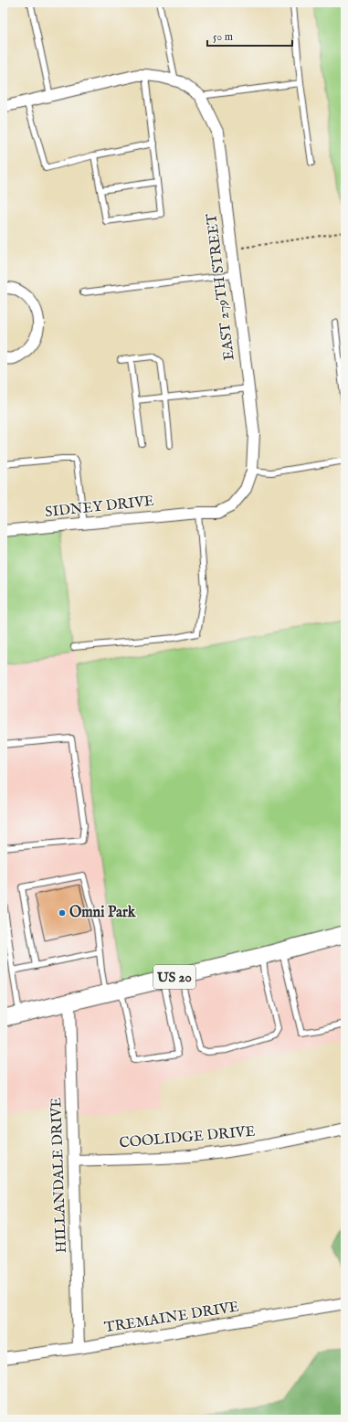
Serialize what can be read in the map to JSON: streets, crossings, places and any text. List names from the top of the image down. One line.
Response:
{"streets":{"main road":["US 20"],"street":["EAST 279TH STREET","SIDNEY DRIVE","COOLIDGE DRIVE","HILLANDALE DRIVE","TREMAINE DRIVE"]},"crossings":[["EAST 279TH STREET","SIDNEY DRIVE"],["US 20","HILLANDALE DRIVE"],["COOLIDGE DRIVE","HILLANDALE DRIVE"],["HILLANDALE DRIVE","TREMAINE DRIVE"]],"places":["Omni Park"],"scale_bar":"50 m"}
